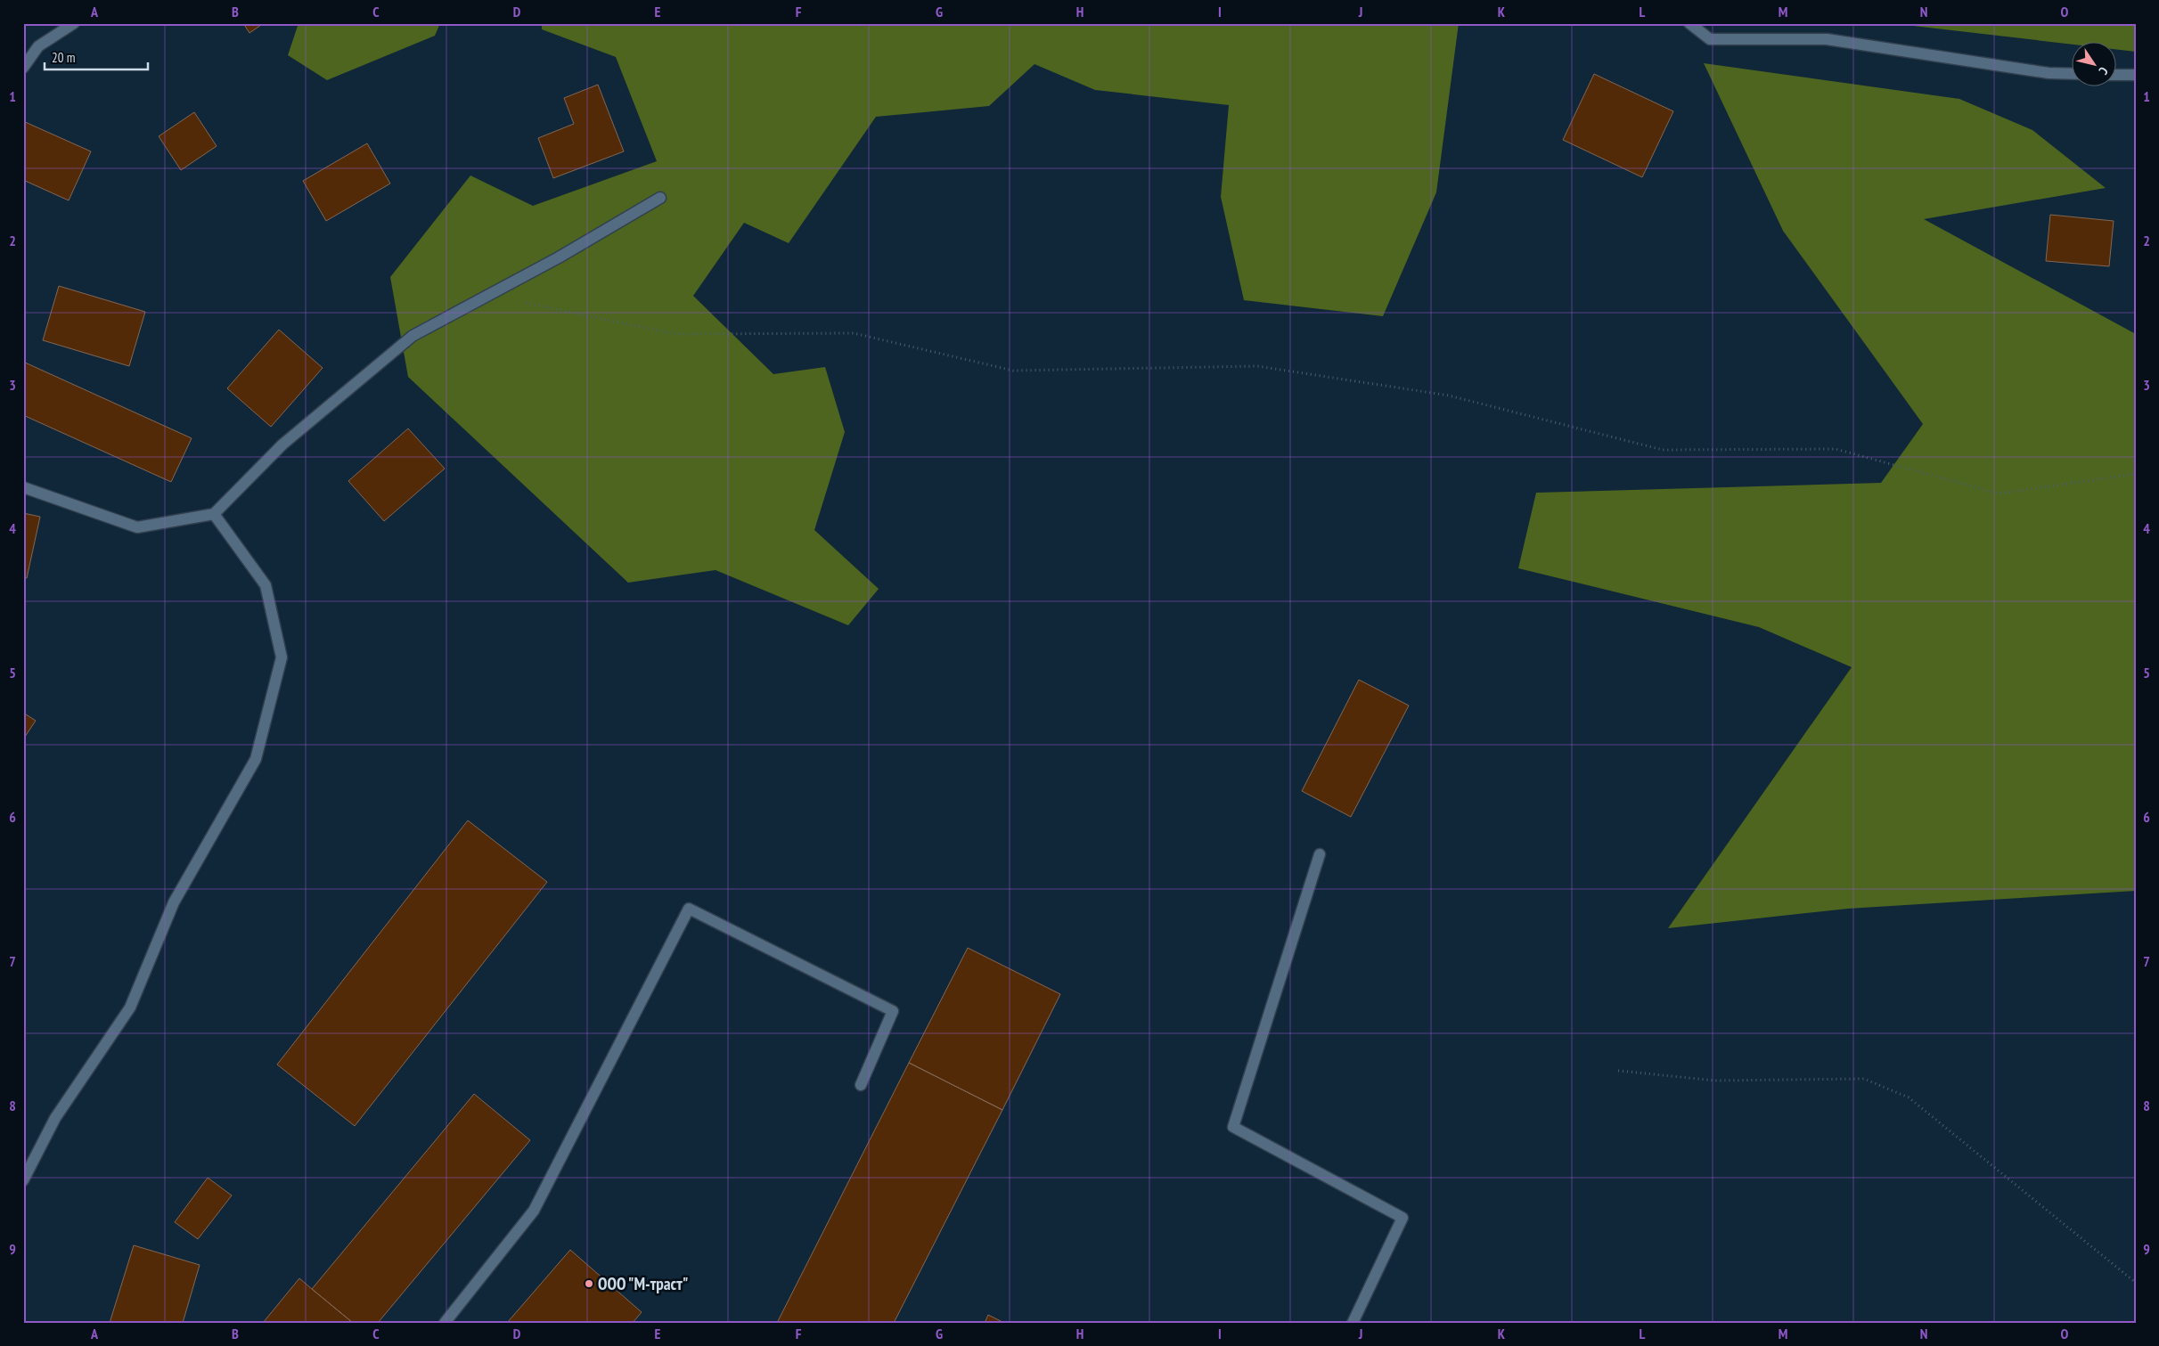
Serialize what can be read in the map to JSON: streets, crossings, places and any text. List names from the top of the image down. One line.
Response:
{"places":["ООО \"М-траст\""],"scale_bar":"20 m","north":"bottom right","grid":{"columns":["A","B","C","D","E","F","G","H","I","J","K","L","M","N","O"],"rows":["1","2","3","4","5","6","7","8","9"]}}
